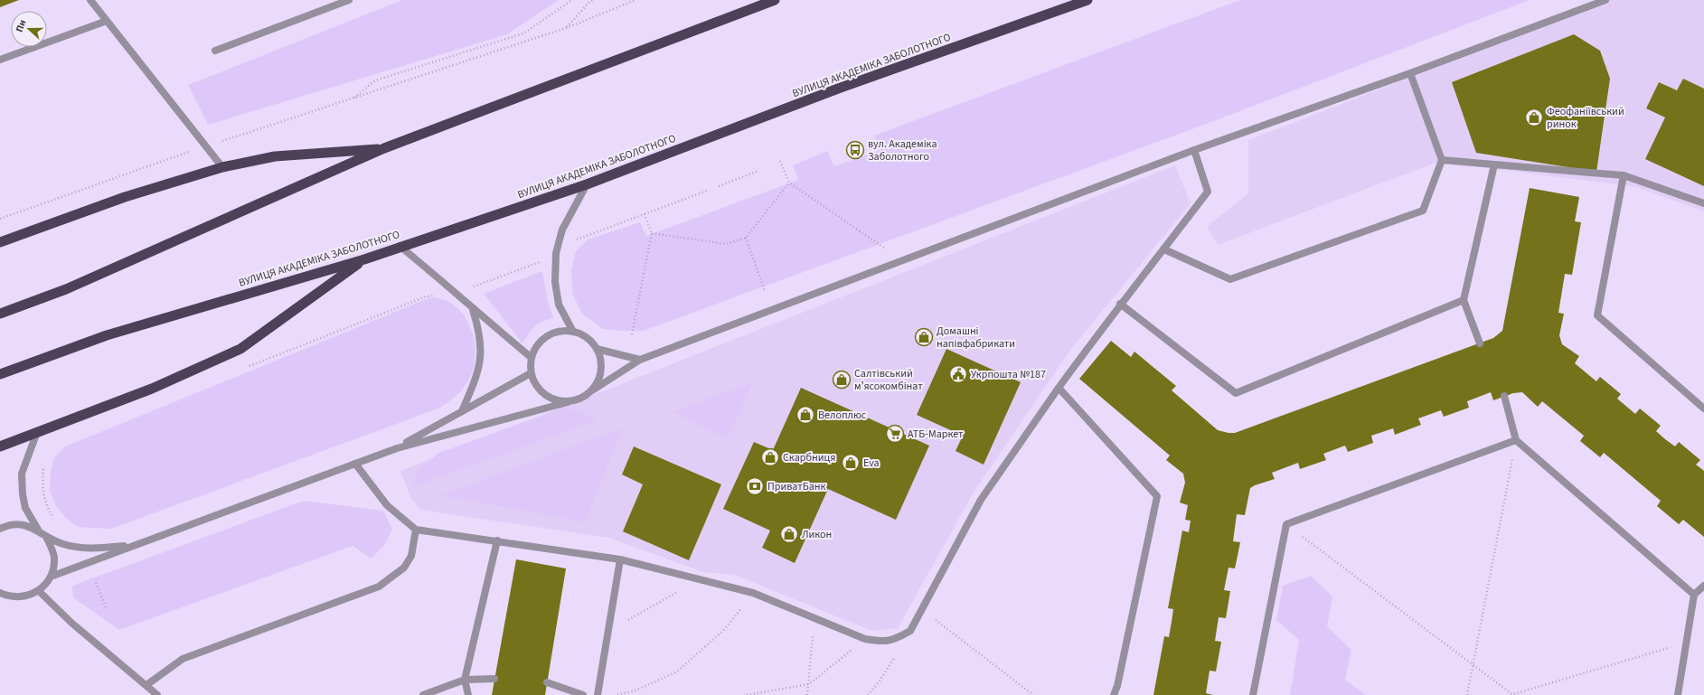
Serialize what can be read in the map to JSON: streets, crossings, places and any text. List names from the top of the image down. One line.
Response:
{"streets":{"highway":["ВУЛИЦЯ АКАДЕМІКА ЗАБОЛОТНОГО"]},"places":{"shop":["Феофаніївський ринок","Домашні напівфабрикати","Салтівський мʼясокомбінат","Велоплюс","Скарбниця","Eva","Ликон"],"bus stop":["вул. Академіка Заболотного"],"public building":["Укрпошта №187"],"supermarket":["АТБ-Маркет"],"bank":["ПриватБанк"]},"north":"left"}
